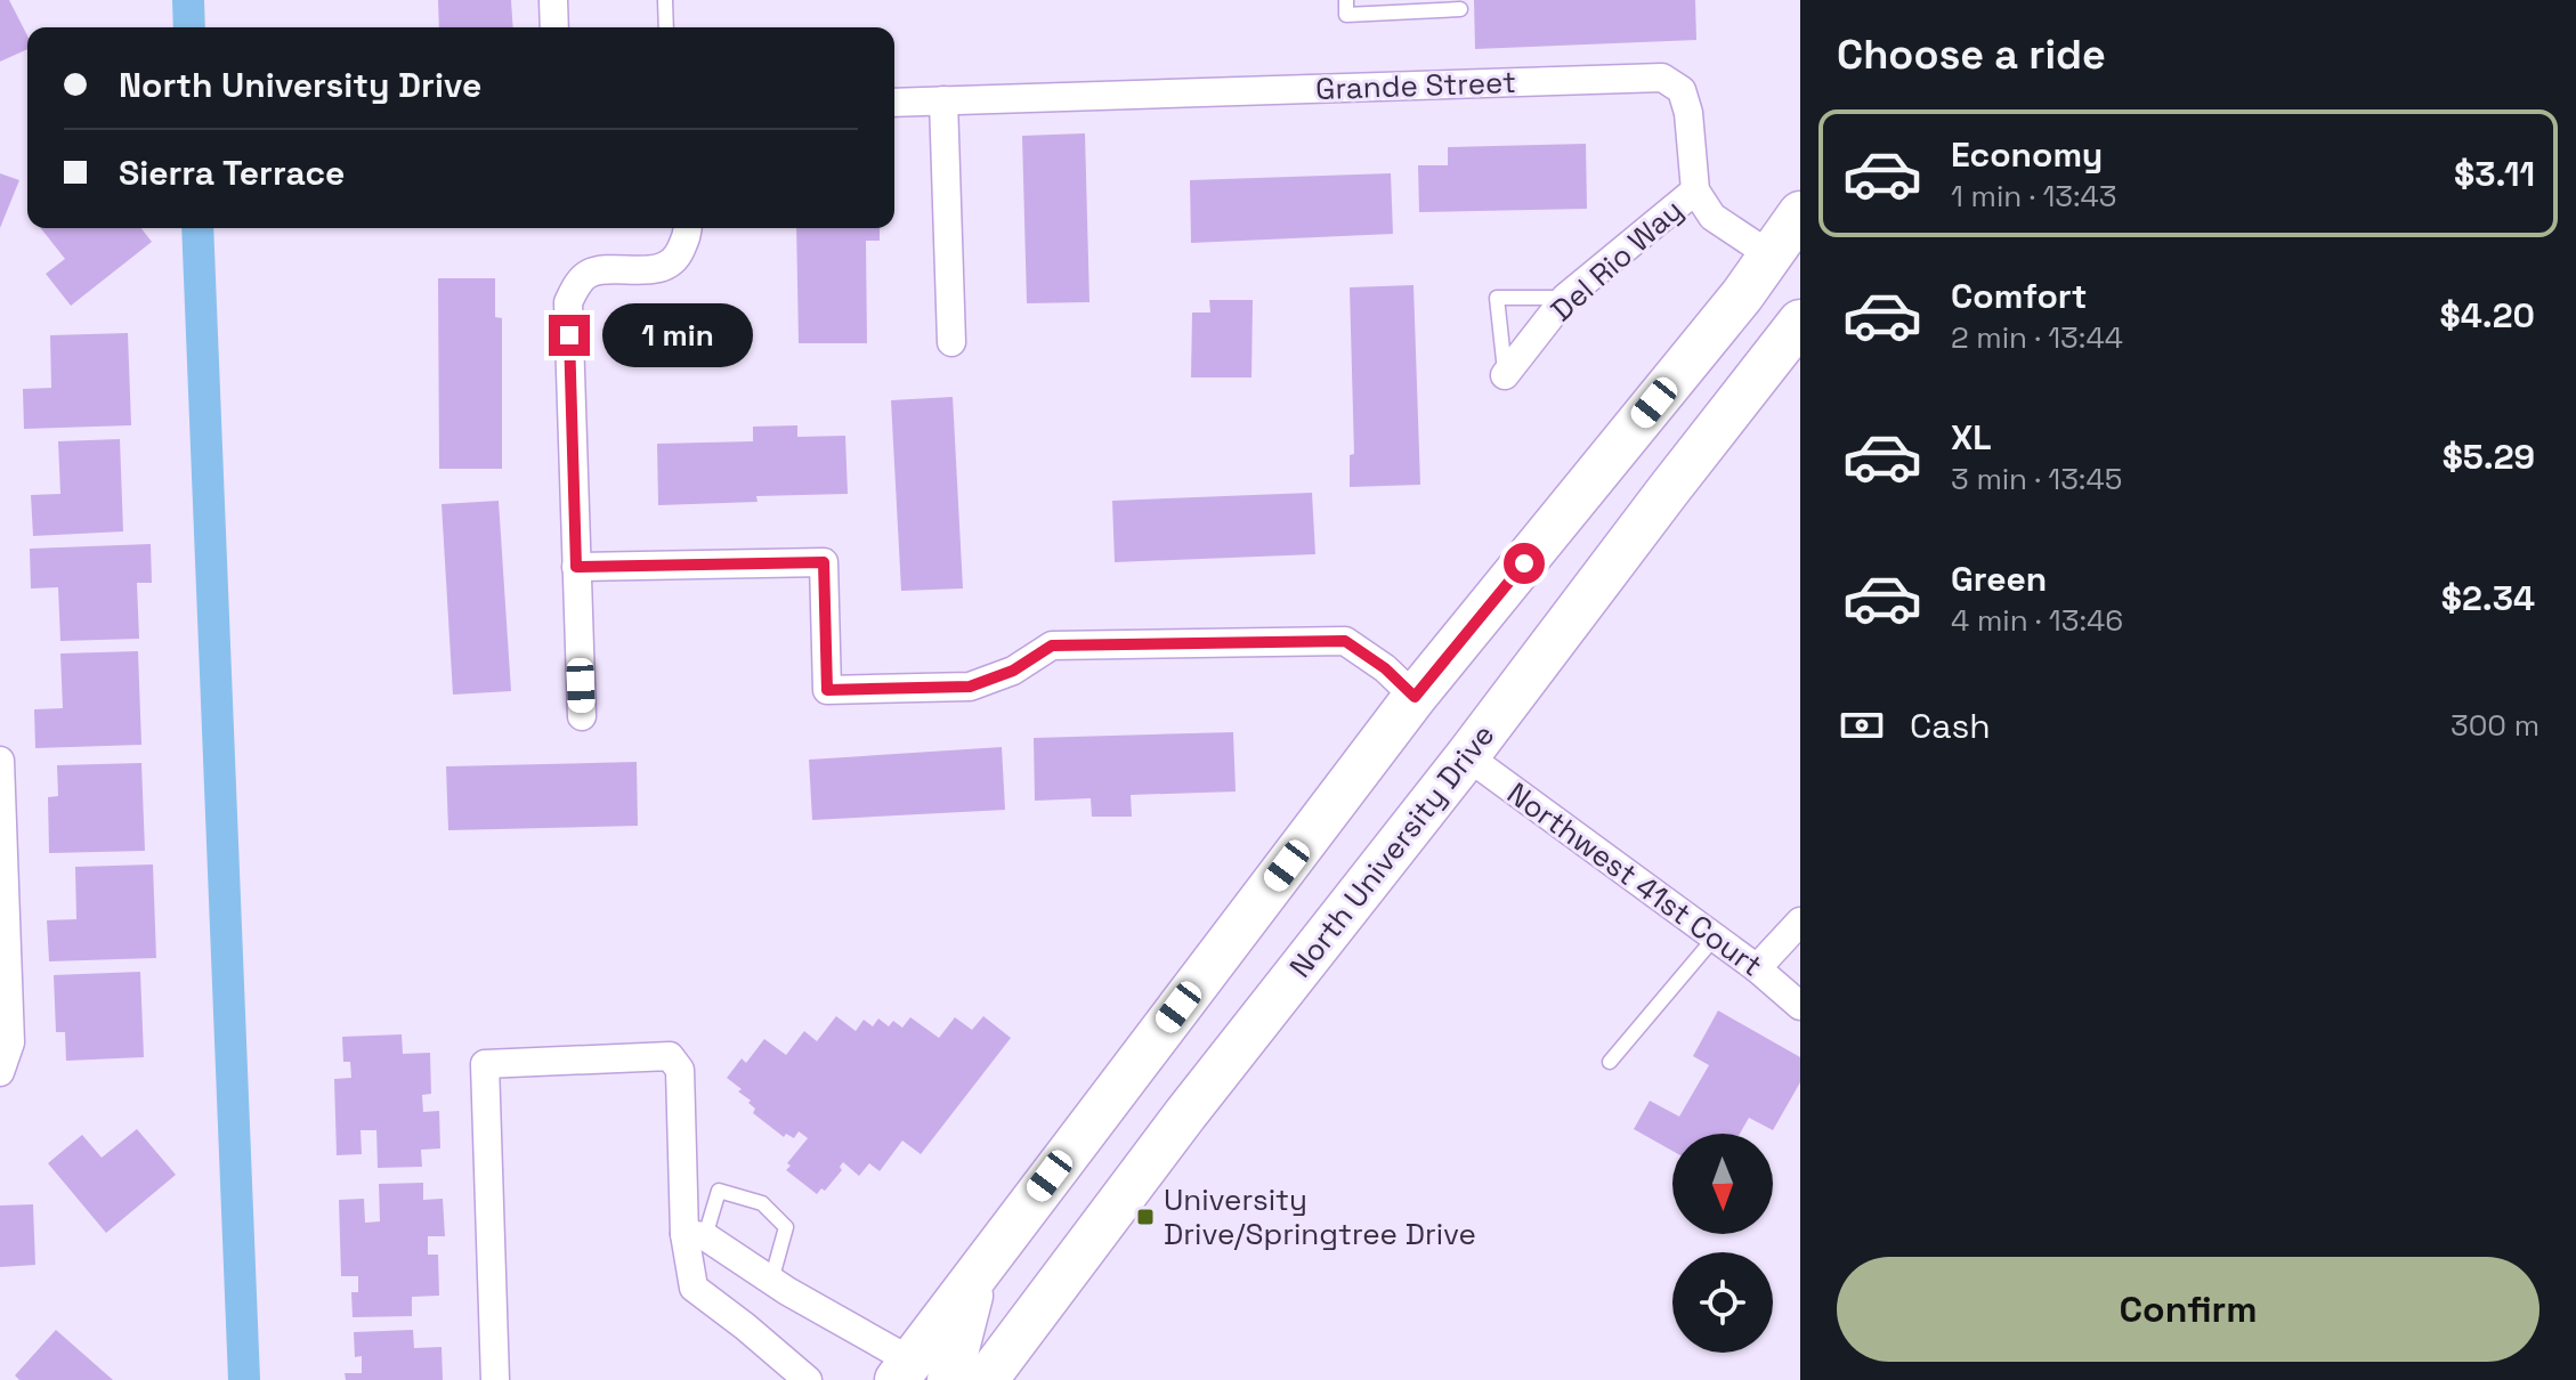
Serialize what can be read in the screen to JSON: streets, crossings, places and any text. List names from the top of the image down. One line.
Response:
{"streets":{"main road":["North University Drive"],"street":["Grande Street","Del Rio Way","Northwest 41st Court"]},"crossings":[["Grande Street","Del Rio Way"],["North University Drive","Northwest 41st Court"]],"places":{"transit":["University Drive/Springtree Drive"]},"north":"bottom","page":{"heading":"Choose a ride","banner":["North University Drive","Sierra Terrace"],"list":[{"name":"Economy","note":"1 min · 13:43","value":"$3.11"},{"name":"Comfort","note":"2 min · 13:44","value":"$4.20"},{"name":"XL","note":"3 min · 13:45","value":"$5.29"},{"name":"Green","note":"4 min · 13:46","value":"$2.34"}],"bubble":"1 min","pay":["Cash","300 m"],"buttons":"Confirm"}}
